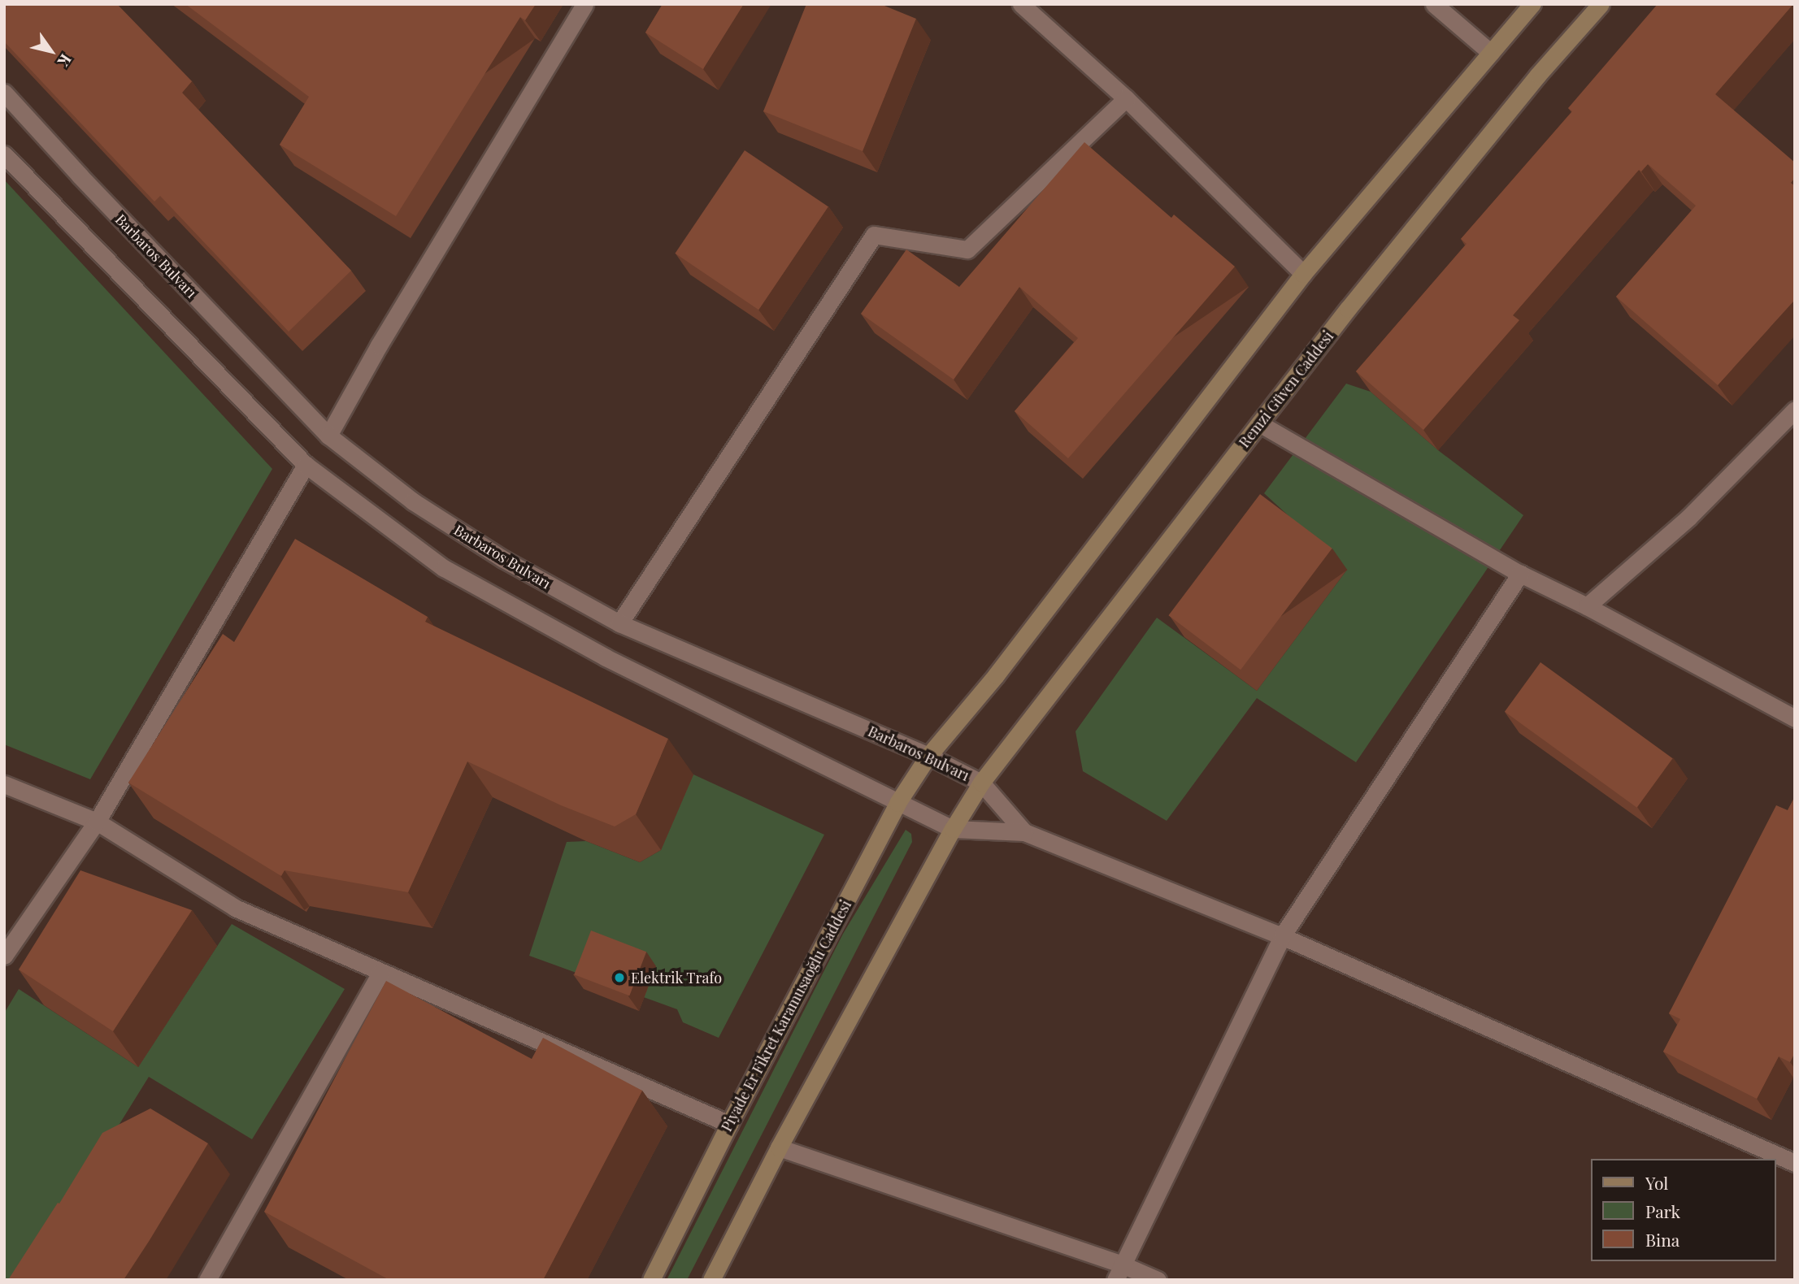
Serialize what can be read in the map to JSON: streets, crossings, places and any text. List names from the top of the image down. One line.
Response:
{"streets":{"main road":["Remzi Güven Caddesi","Piyade Er Fikret Karamusaoğlu Caddesi"],"street":["Barbaros Bulvarı"]},"crossings":[["Barbaros Bulvarı","Remzi Güven Caddesi"],["Barbaros Bulvarı","Piyade Er Fikret Karamusaoğlu Caddesi"]],"places":["Elektrik Trafo"],"legend":["Yol","Park","Bina"],"north":"bottom right"}
